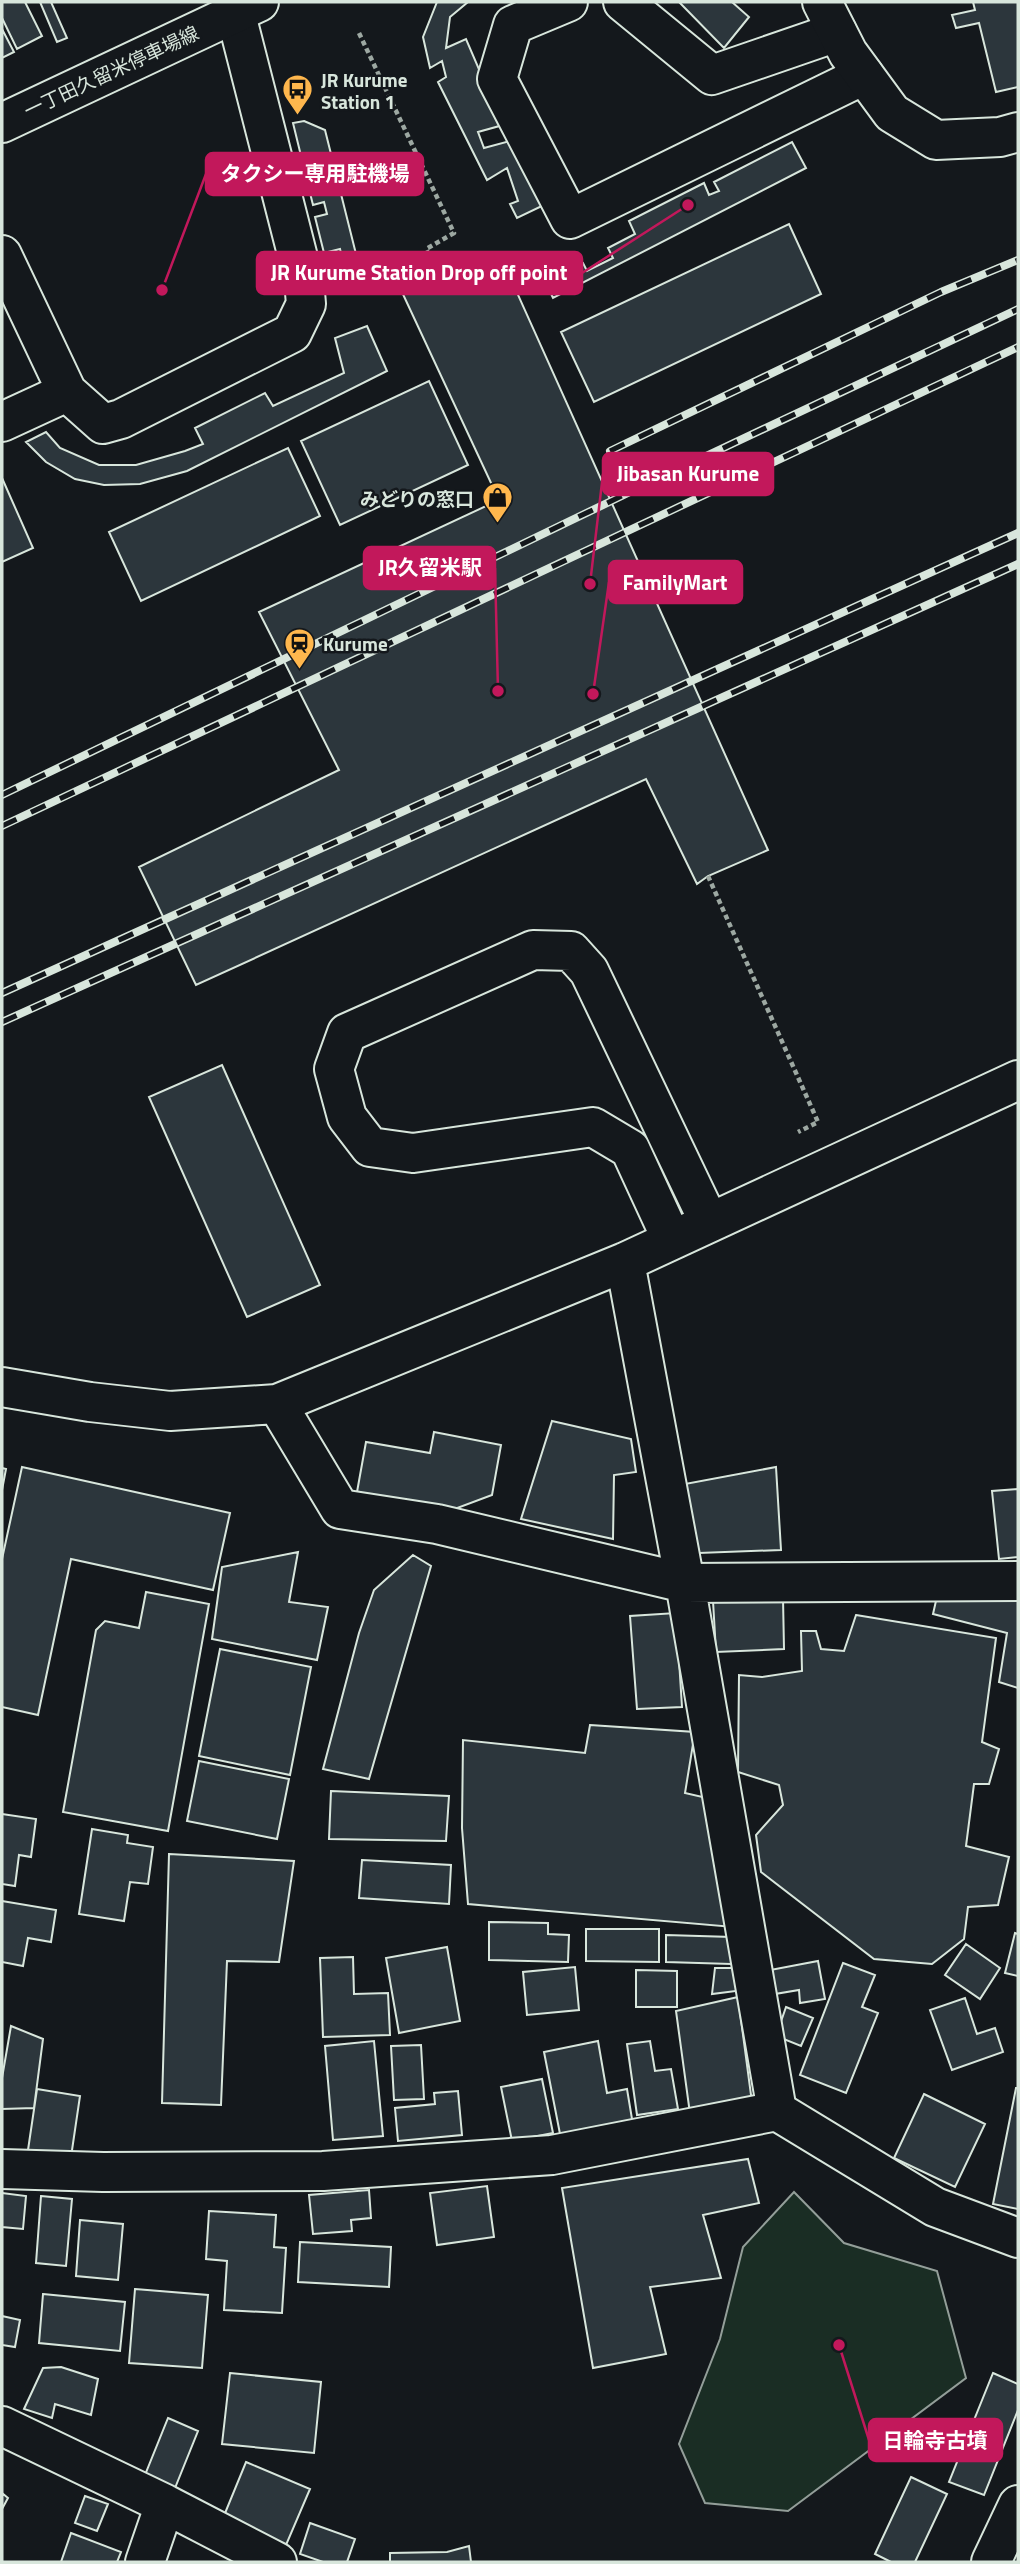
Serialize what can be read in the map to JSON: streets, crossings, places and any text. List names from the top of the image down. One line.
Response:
{"streets":{"street":["一丁田久留米停車場線"]},"places":{"bus stop":["JR Kurume Station 1"],"other":["JR Kurume Station Drop off point","タクシー専用駐機場","Jibasan Kurume","JR久留米駅","FamilyMart","日輪寺古墳"],"shop":["みどりの窓口"],"station":["Kurume"]}}
